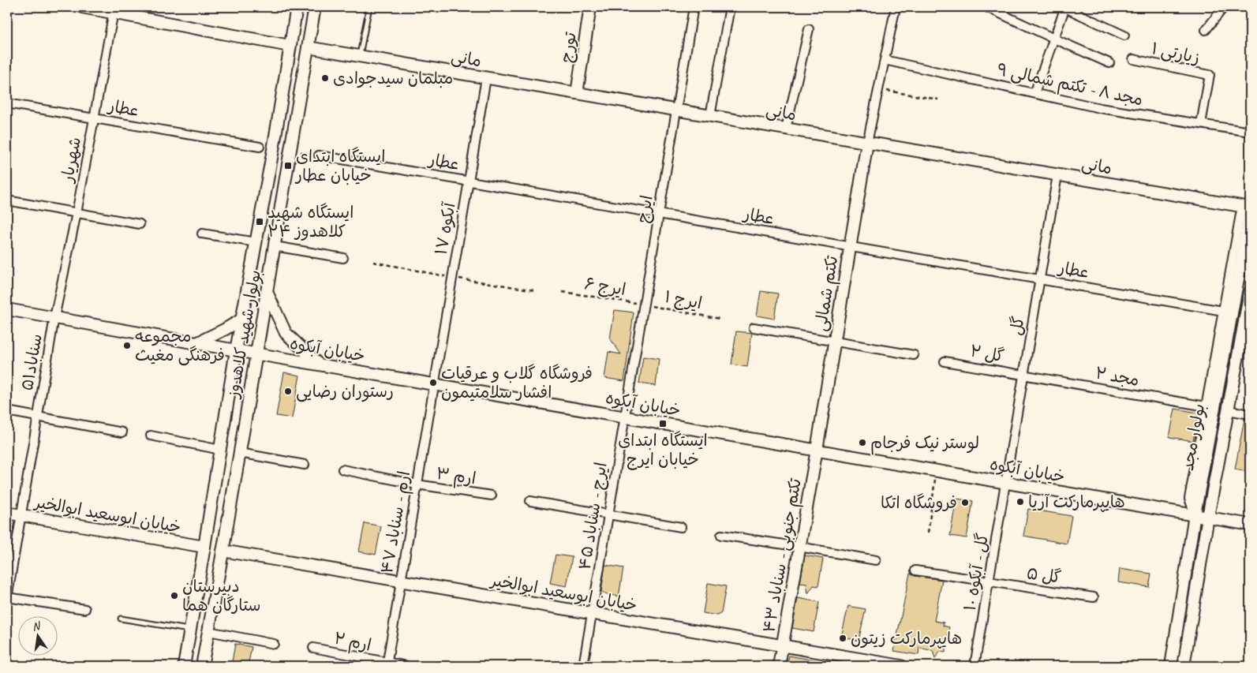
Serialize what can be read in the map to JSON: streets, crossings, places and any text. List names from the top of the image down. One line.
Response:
{"streets":{"main road":["تورج","مانی","تکتم شمالی","بولوار شهید کلاهدوز","خیابان آبکوه","بولوار مجد","خیابان ابوسعید ابوالخیر","تکتم جنوبی - سناباد ۴۳"],"street":["زیارتی ۱","مجد ۸ - تکتم شمالی ۹","عطار","شهریار","ایرج","آبکوه ۱۷","گل","گل ۲","سناباد۵۱","مجد ۲","ارم ۳","ایرج - سناباد ۴۵","ارم - سناباد ۴۷","گل - آبکوه ۱۰","گل ۵","ارم ۲"],"path":["ایرج ۶","ایرج ۱"]},"crossings":[["تورج","مانی"],["زیارتی ۱","مجد ۸ - تکتم شمالی ۹"],["مانی","ایرج"],["مانی","آبکوه ۱۷"],["مانی","تکتم شمالی"],["مانی","گل"],["مانی","بولوار شهید کلاهدوز"],["عطار","شهریار"],["عطار","ایرج"],["عطار","آبکوه ۱۷"],["عطار","تکتم شمالی"],["عطار","گل"],["شهریار","خیابان آبکوه"],["شهریار","سناباد۵۱"],["ایرج","ایرج ۶"],["ایرج","ایرج ۱"],["ایرج","خیابان آبکوه"],["ایرج","ایرج - سناباد ۴۵"],["آبکوه ۱۷","خیابان آبکوه"],["آبکوه ۱۷","ارم - سناباد ۴۷"],["ایرج ۶","ایرج ۱"],["تکتم شمالی","خیابان آبکوه"],["تکتم شمالی","تکتم جنوبی - سناباد ۴۳"],["گل","خیابان آبکوه"],["گل","گل ۲"],["گل","مجد ۲"],["گل","گل - آبکوه ۱۰"],["بولوار شهید کلاهدوز","خیابان آبکوه"],["بولوار شهید کلاهدوز","خیابان ابوسعید ابوالخیر"],["خیابان آبکوه","سناباد۵۱"],["خیابان آبکوه","بولوار مجد"],["خیابان آبکوه","ایرج - سناباد ۴۵"],["خیابان آبکوه","ارم - سناباد ۴۷"],["خیابان آبکوه","تکتم جنوبی - سناباد ۴۳"],["خیابان آبکوه","گل - آبکوه ۱۰"],["گل ۲","مجد ۲"],["سناباد۵۱","خیابان ابوسعید ابوالخیر"],["ارم ۳","ارم - سناباد ۴۷"],["خیابان ابوسعید ابوالخیر","ایرج - سناباد ۴۵"],["خیابان ابوسعید ابوالخیر","ارم - سناباد ۴۷"],["خیابان ابوسعید ابوالخیر","تکتم جنوبی - سناباد ۴۳"],["ارم - سناباد ۴۷","ارم ۲"],["گل - آبکوه ۱۰","گل ۵"]],"places":{"other":["مبلمان سیدجوادی","مجموعه فرهنگی مغیث","فروشگاه گلاب و عرقیات افشار سلامتیمون","رستوران رضایی","لوستر نیک فرجام","هایپرمارکت آریا","فروشگاه اتکا","دبیرستان ستارگان هما","هایپرمارکت زیتون"],"transit":["ایستگاه ابتدای خیابان عطار","ایستگاه شهید کلاهدوز ۲۴","ایستگاه ابتدای خیابان ایرج"]},"north":"top"}
